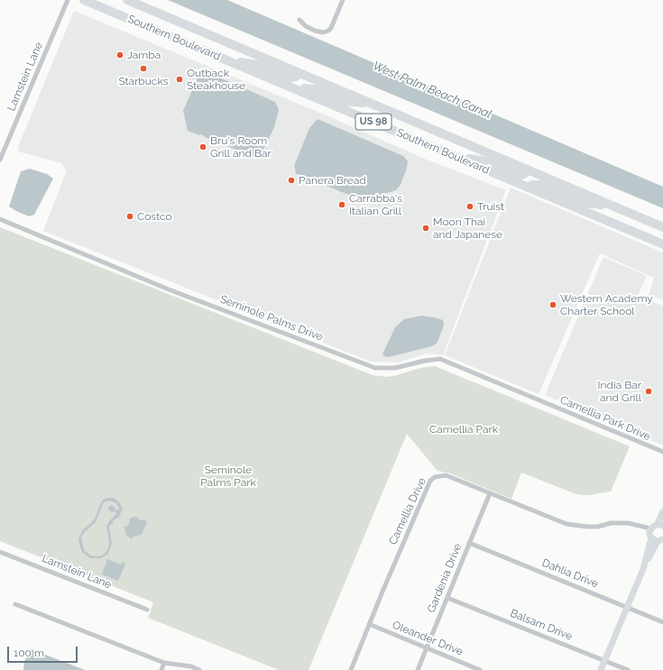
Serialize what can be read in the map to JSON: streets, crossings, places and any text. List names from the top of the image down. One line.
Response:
{"streets":{"highway":["Southern Boulevard","US 98"],"street":["Lamstein Lane","Seminole Palms Drive","Camellia Park Drive","Camellia Drive","Dahlia Drive","Gardenia Drive","Balsam Drive","Oleander Drive"]},"crossings":[["Seminole Palms Drive","Camellia Park Drive"],["Camellia Drive","Gardenia Drive"],["Camellia Drive","Oleander Drive"],["Dahlia Drive","Gardenia Drive"],["Gardenia Drive","Balsam Drive"],["Gardenia Drive","Oleander Drive"]],"water":["West Palm Beach Canal"],"parks":["Camellia Park","Seminole Palms Park"],"places":["Jamba","Starbucks","Outback Steakhouse","Bru's Room Grill and Bar","Panera Bread","Carrabba's Italian Grill","Truist","Costco","Moon Thai and Japanese","Western Academy Charter School","India Bar and Grill"],"scale_bar":"100 m"}
